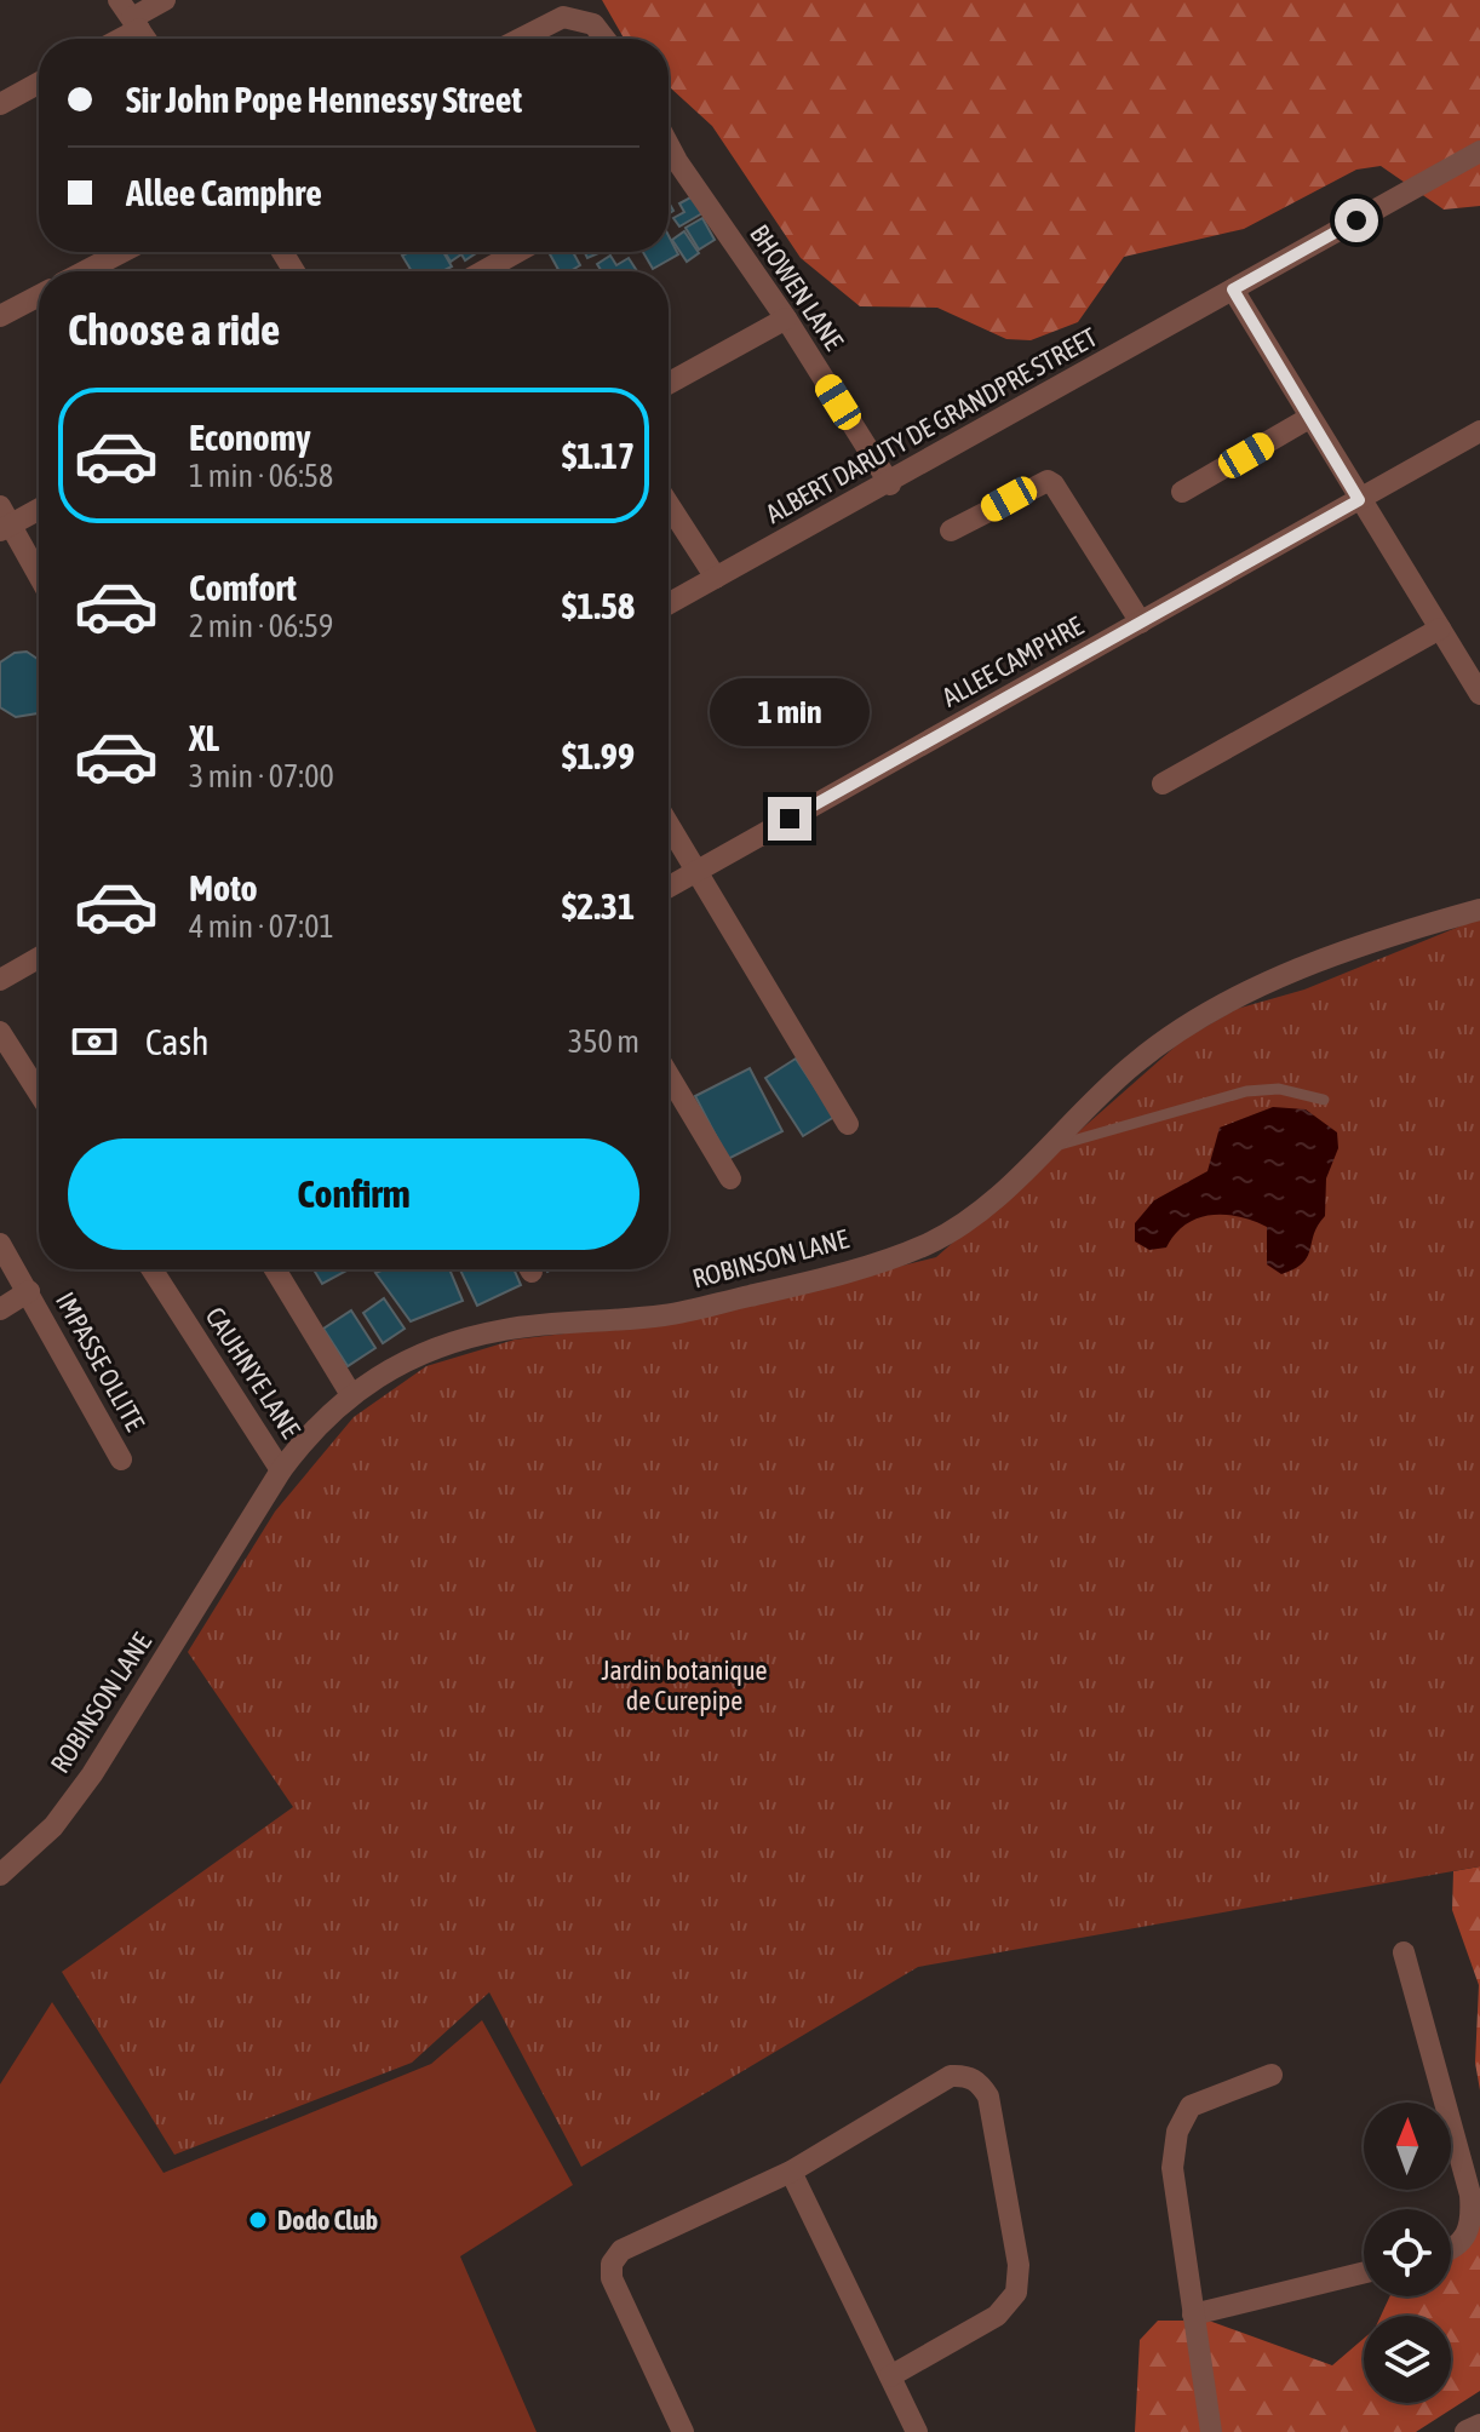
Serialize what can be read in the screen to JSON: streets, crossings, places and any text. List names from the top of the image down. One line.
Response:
{"streets":{"street":["BHOWEN LANE","ALBERT DARUTY DE GRANDPRE STREET","ALLEE CAMPHRE","ROBINSON LANE","IMPASSE OLLITE","CAUHNYE LANE"]},"crossings":[["BHOWEN LANE","ALBERT DARUTY DE GRANDPRE STREET"],["ROBINSON LANE","CAUHNYE LANE"]],"parks":["Jardin botanique de Curepipe"],"places":["Dodo Club"],"north":"top","page":{"banner":["Sir John Pope Hennessy Street","Allee Camphre"],"heading":"Choose a ride","list":[{"name":"Economy","note":"1 min · 06:58","value":"$1.17"},{"name":"Comfort","note":"2 min · 06:59","value":"$1.58"},{"name":"XL","note":"3 min · 07:00","value":"$1.99"},{"name":"Moto","note":"4 min · 07:01","value":"$2.31"}],"bubble":"1 min","pay":["Cash","350 m"],"buttons":"Confirm"}}
